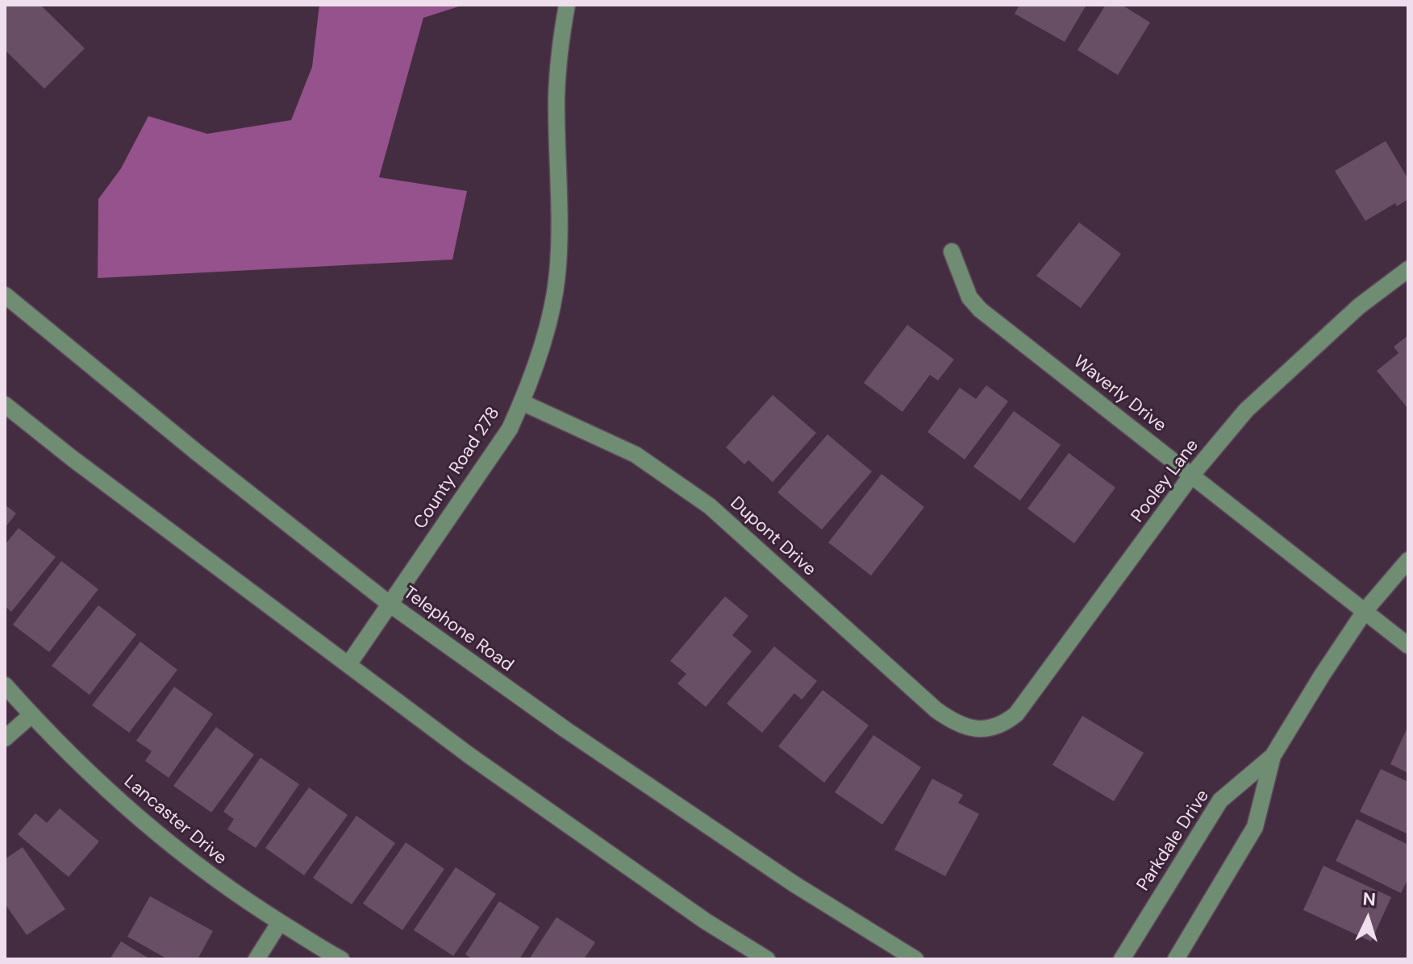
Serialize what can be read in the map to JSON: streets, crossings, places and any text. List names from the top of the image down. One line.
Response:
{"streets":{"street":["Waverly Drive","County Road 278","Pooley Lane","Dupont Drive","Telephone Road","Lancaster Drive","Parkdale Drive"]},"crossings":[["Waverly Drive","Pooley Lane"],["Waverly Drive","Parkdale Drive"],["County Road 278","Dupont Drive"],["County Road 278","Telephone Road"],["Pooley Lane","Dupont Drive"]],"north":"top"}
